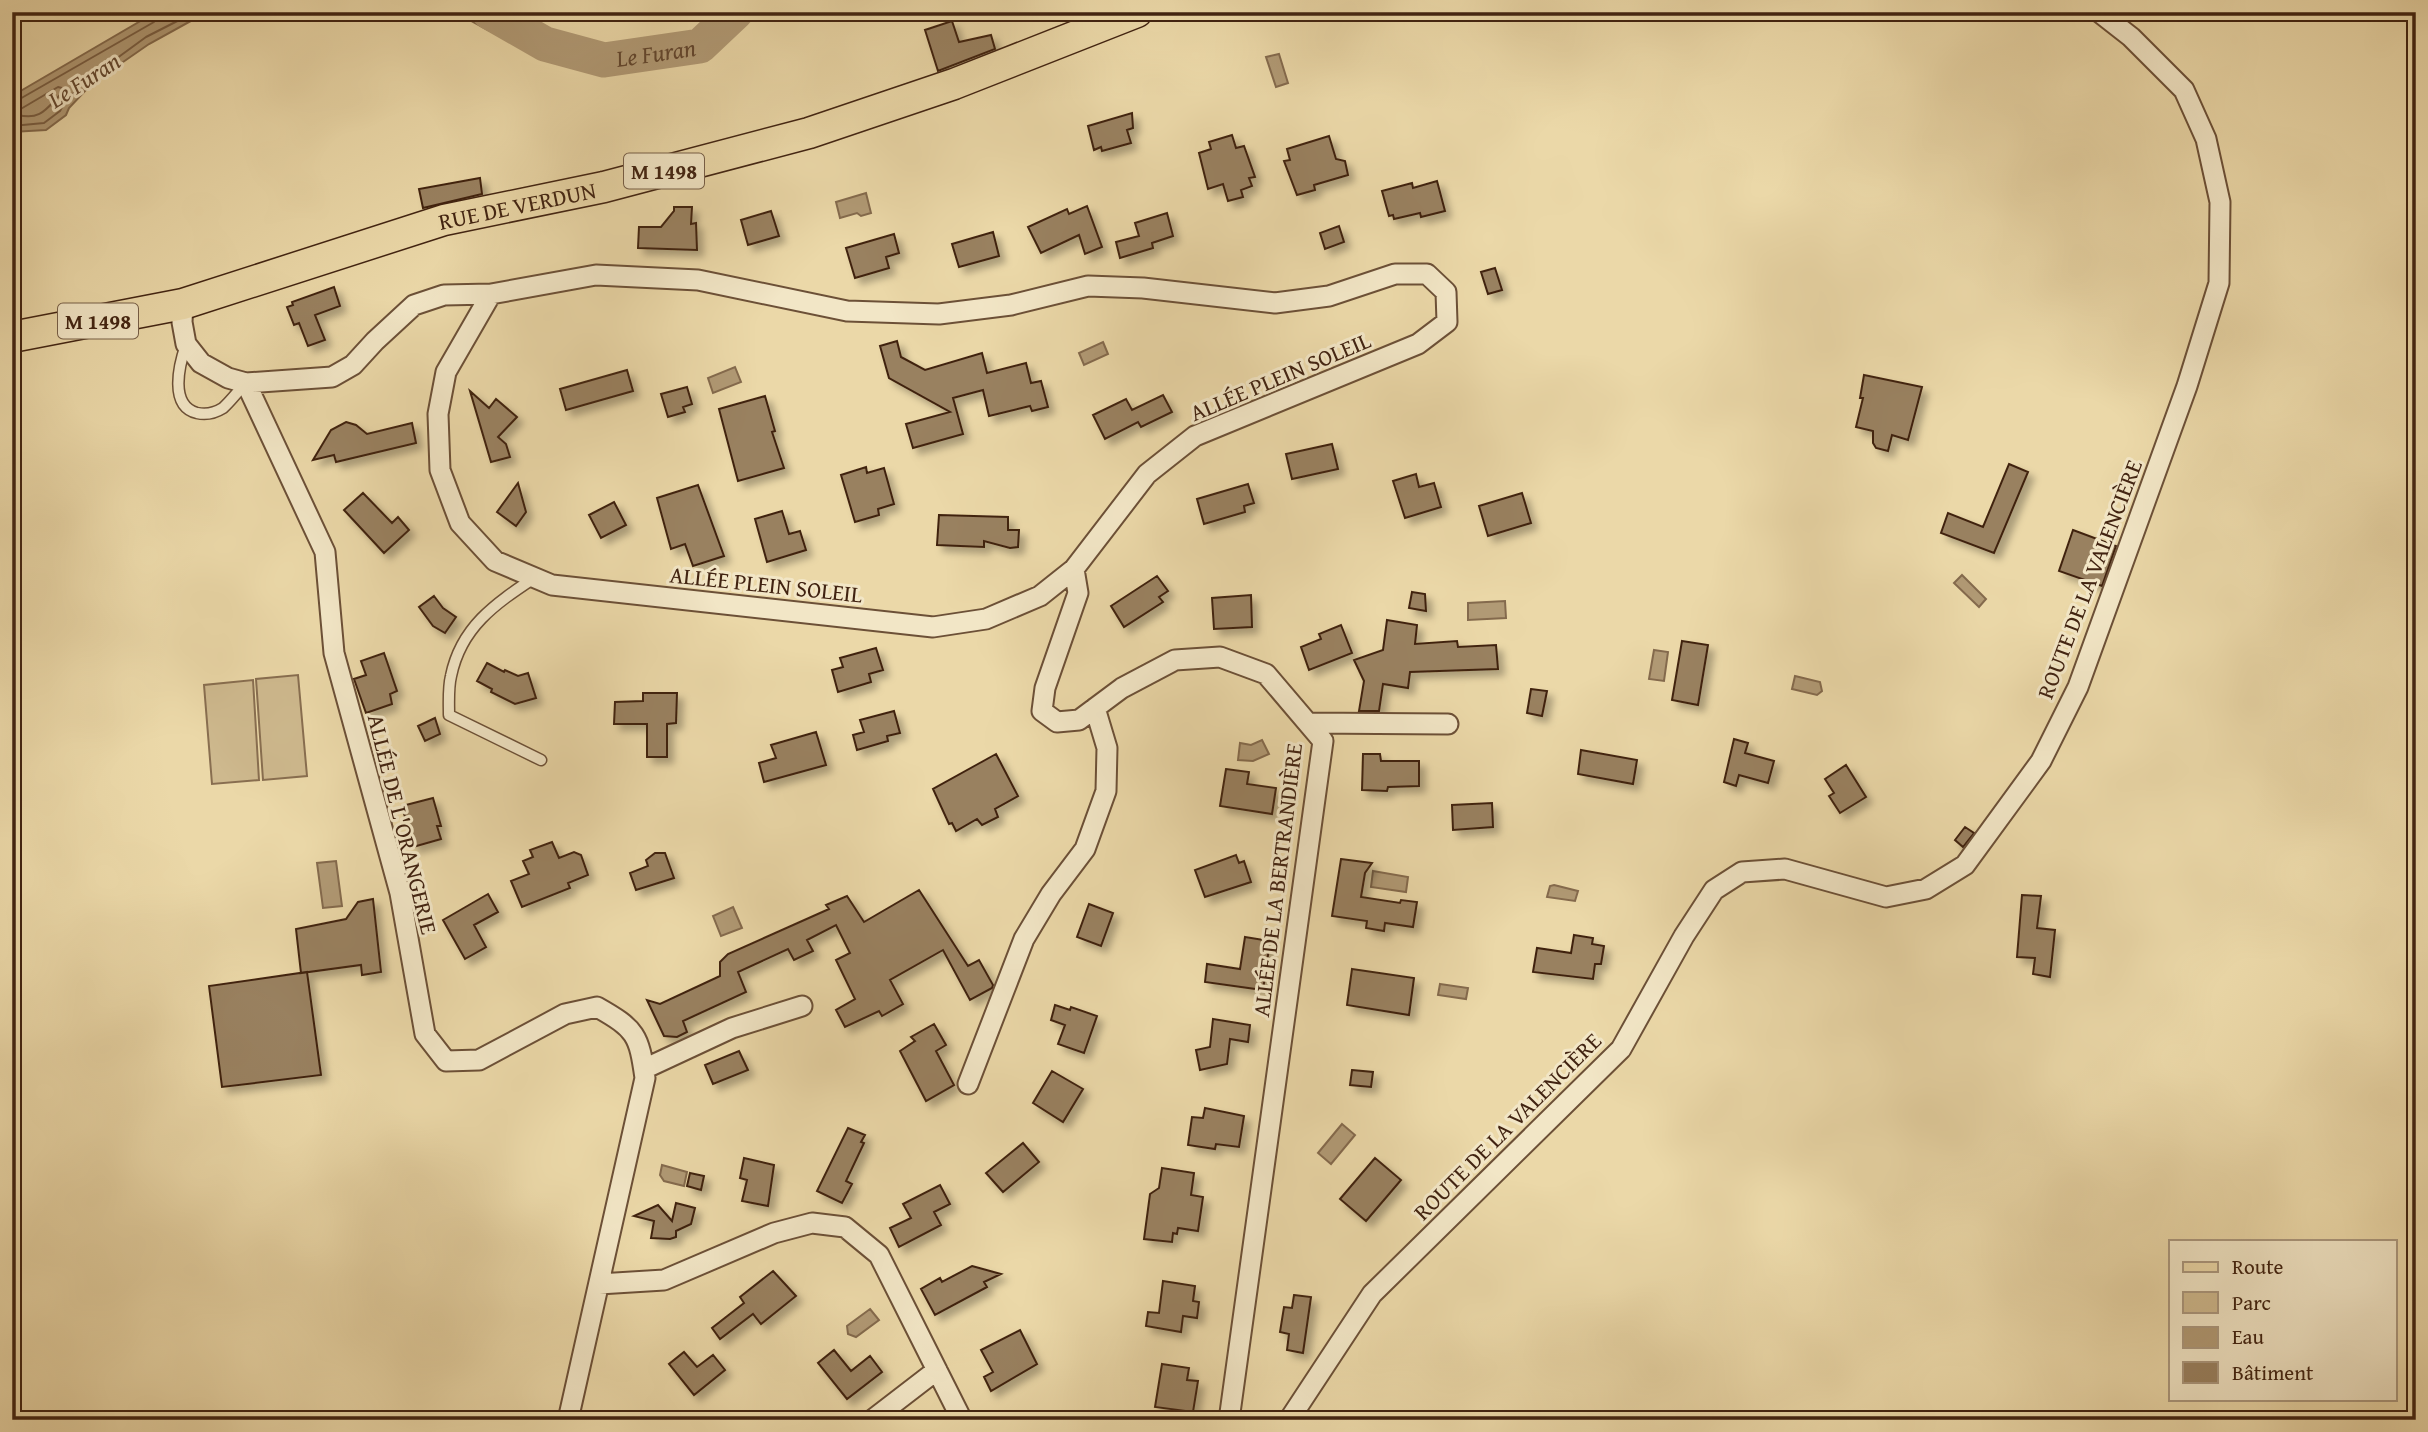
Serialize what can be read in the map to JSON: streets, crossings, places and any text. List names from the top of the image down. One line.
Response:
{"streets":{"main road":["M 1498","RUE DE VERDUN"],"street":["ALLÉE PLEIN SOLEIL","ROUTE DE LA VALENCIÈRE","ALLÉE DE L'ORANGERIE","ALLÉE DE LA BERTRANDIÈRE"]},"crossings":[["ALLÉE PLEIN SOLEIL","ALLÉE DE L'ORANGERIE"],["ALLÉE PLEIN SOLEIL","ALLÉE DE LA BERTRANDIÈRE"]],"water":["Le Furan"],"legend":["Route","Parc","Eau","Bâtiment"]}
